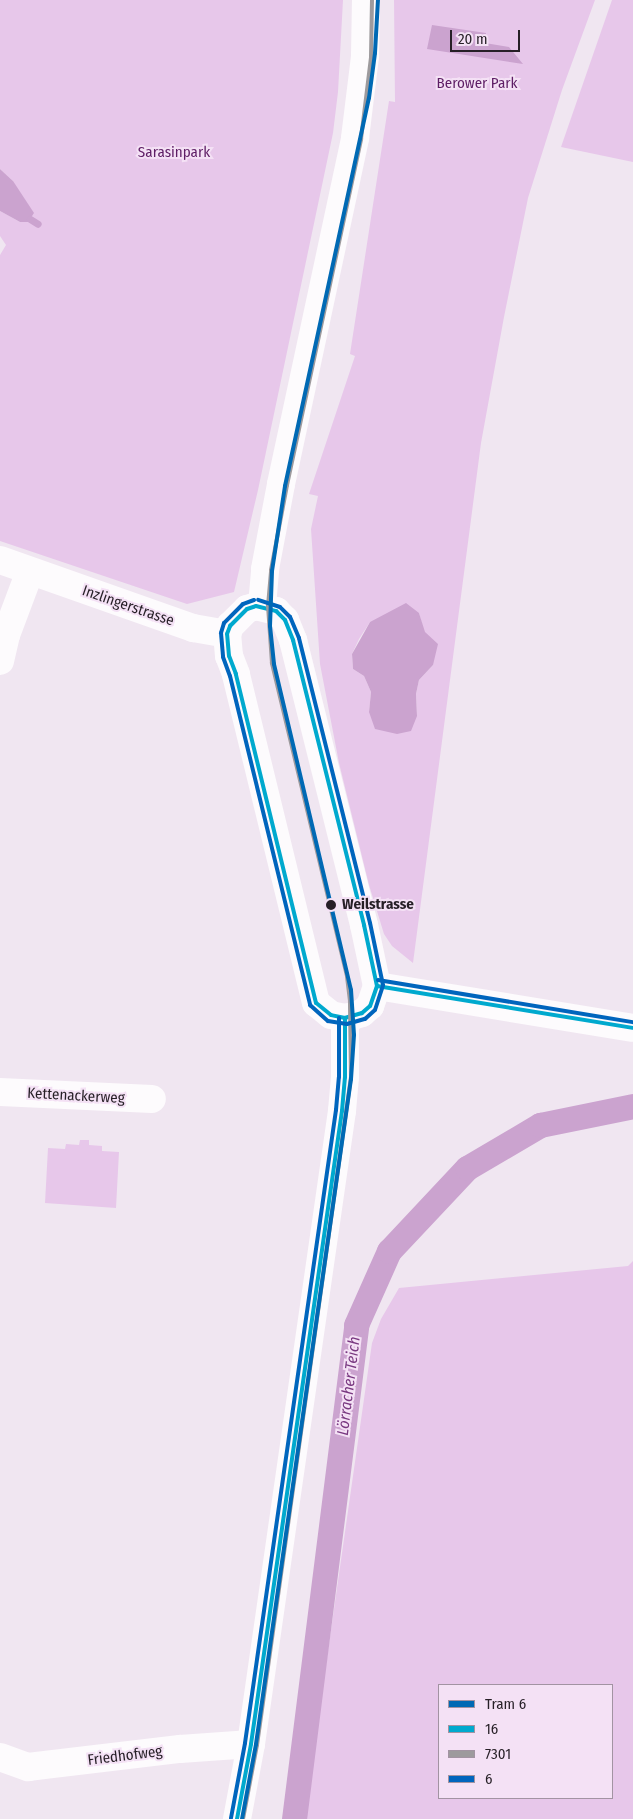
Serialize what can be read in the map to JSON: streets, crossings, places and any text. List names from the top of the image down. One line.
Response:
{"streets":{"main road":["Inzlingerstrasse","Kettenackerweg","Friedhofweg"]},"water":["Lörracher Teich"],"parks":["Berower Park","Sarasinpark"],"places":["Weilstrasse"],"lines":["tram line 6","transit line 7301","transit line 6","transit line 16"],"legend":["Tram 6","16","7301","6"],"scale_bar":"20 m"}
